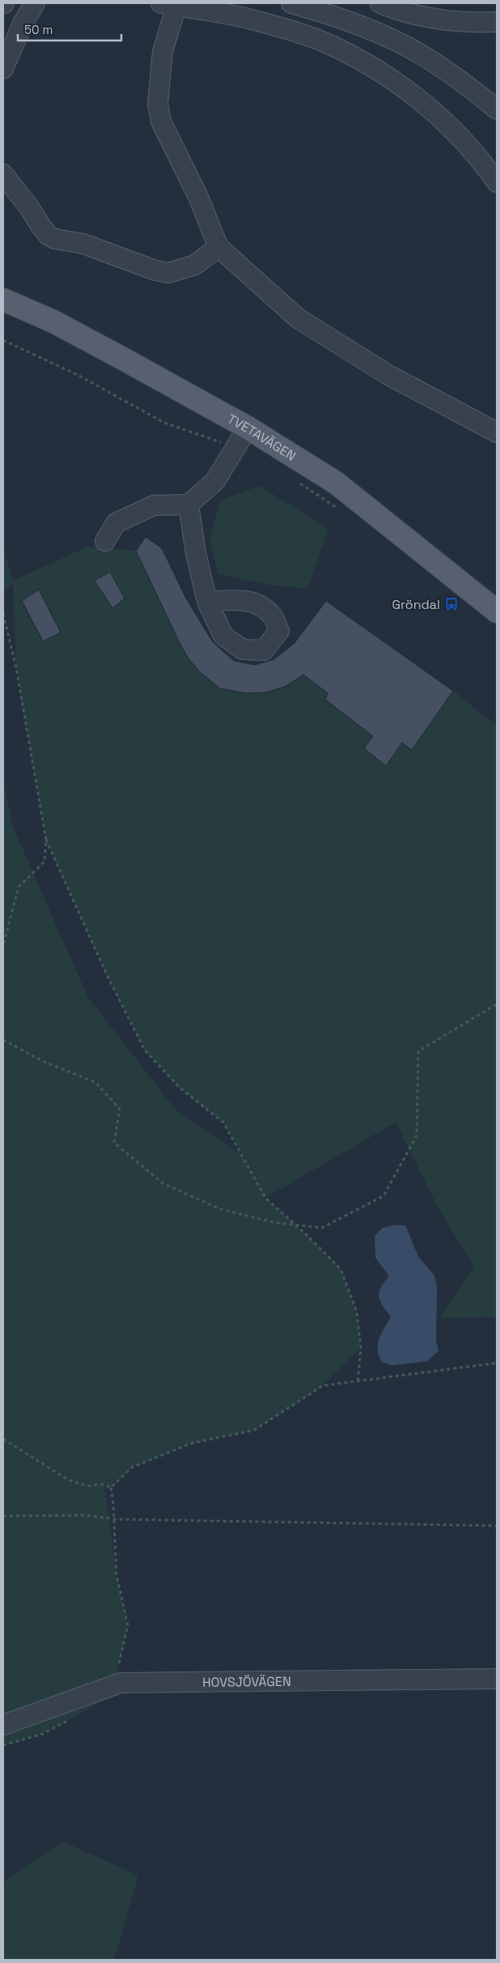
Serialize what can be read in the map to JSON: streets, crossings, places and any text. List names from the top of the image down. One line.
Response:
{"streets":{"main road":["TVETAVÄGEN"],"street":["HOVSJÖVÄGEN"]},"places":{"bus stop":["Gröndal"]},"scale_bar":"50 m"}
